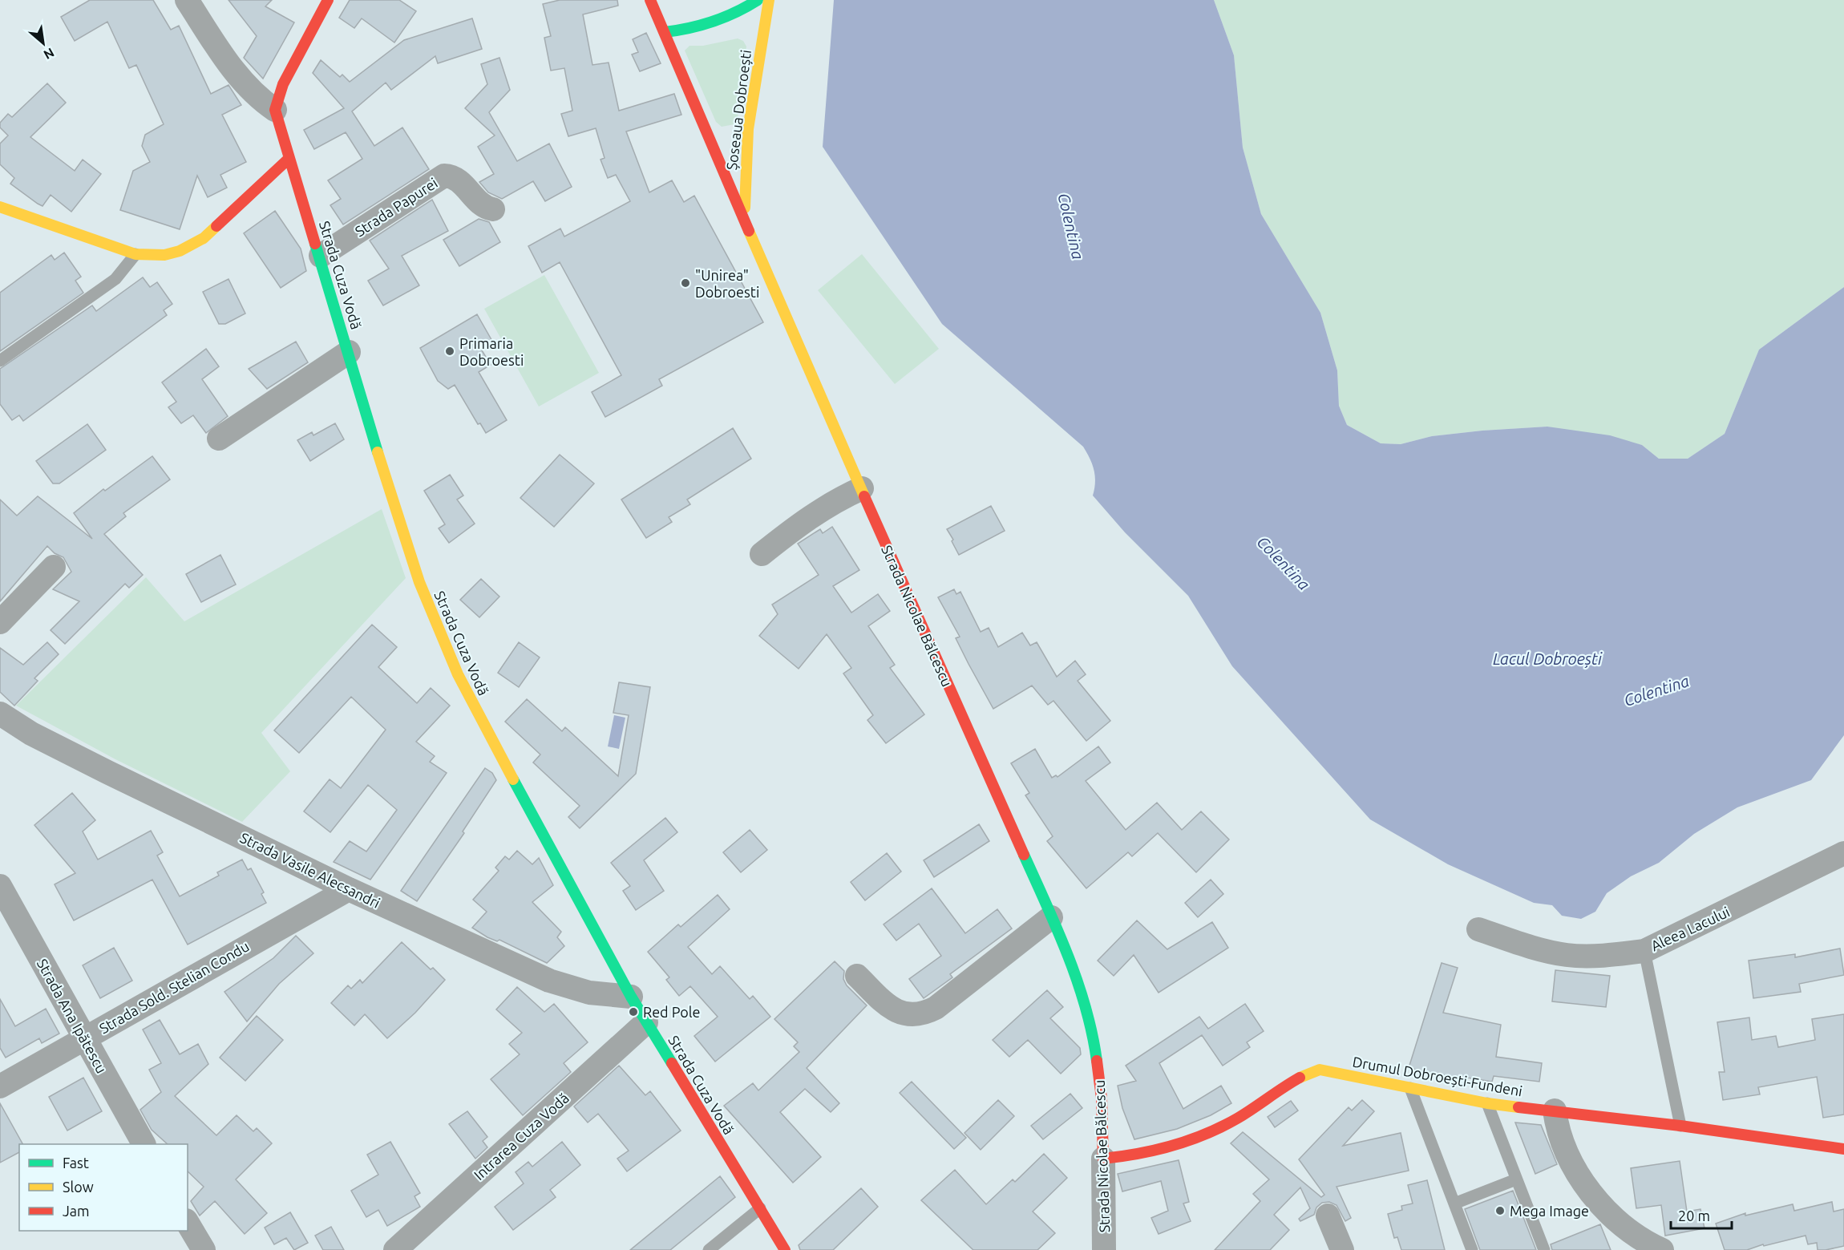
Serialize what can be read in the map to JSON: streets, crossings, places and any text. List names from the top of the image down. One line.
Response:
{"streets":{"street":["Șoseaua Dobroești","Strada Papurei","Strada Cuza Vodă","Strada Nicolae Bălcescu","Strada Vasile Alecsandri","Aleea Lacului","Strada Sold. Stelian Condu","Strada Ana Ipătescu","Drumul Dobroești-Fundeni","Intrarea Cuza Vodă"]},"crossings":[["Șoseaua Dobroești","Strada Nicolae Bălcescu"],["Strada Papurei","Strada Cuza Vodă"],["Strada Cuza Vodă","Strada Vasile Alecsandri"],["Strada Cuza Vodă","Intrarea Cuza Vodă"],["Strada Nicolae Bălcescu","Drumul Dobroești-Fundeni"],["Strada Vasile Alecsandri","Strada Sold. Stelian Condu"],["Aleea Lacului","Drumul Dobroești-Fundeni"],["Strada Sold. Stelian Condu","Strada Ana Ipătescu"]],"water":["Colentina","Lacul Dobroești"],"places":["\"Unirea\" Dobroesti","Primaria Dobroesti","Red Pole","Mega Image"],"legend":["Fast","Slow","Jam"],"scale_bar":"20 m","north":"bottom right"}
